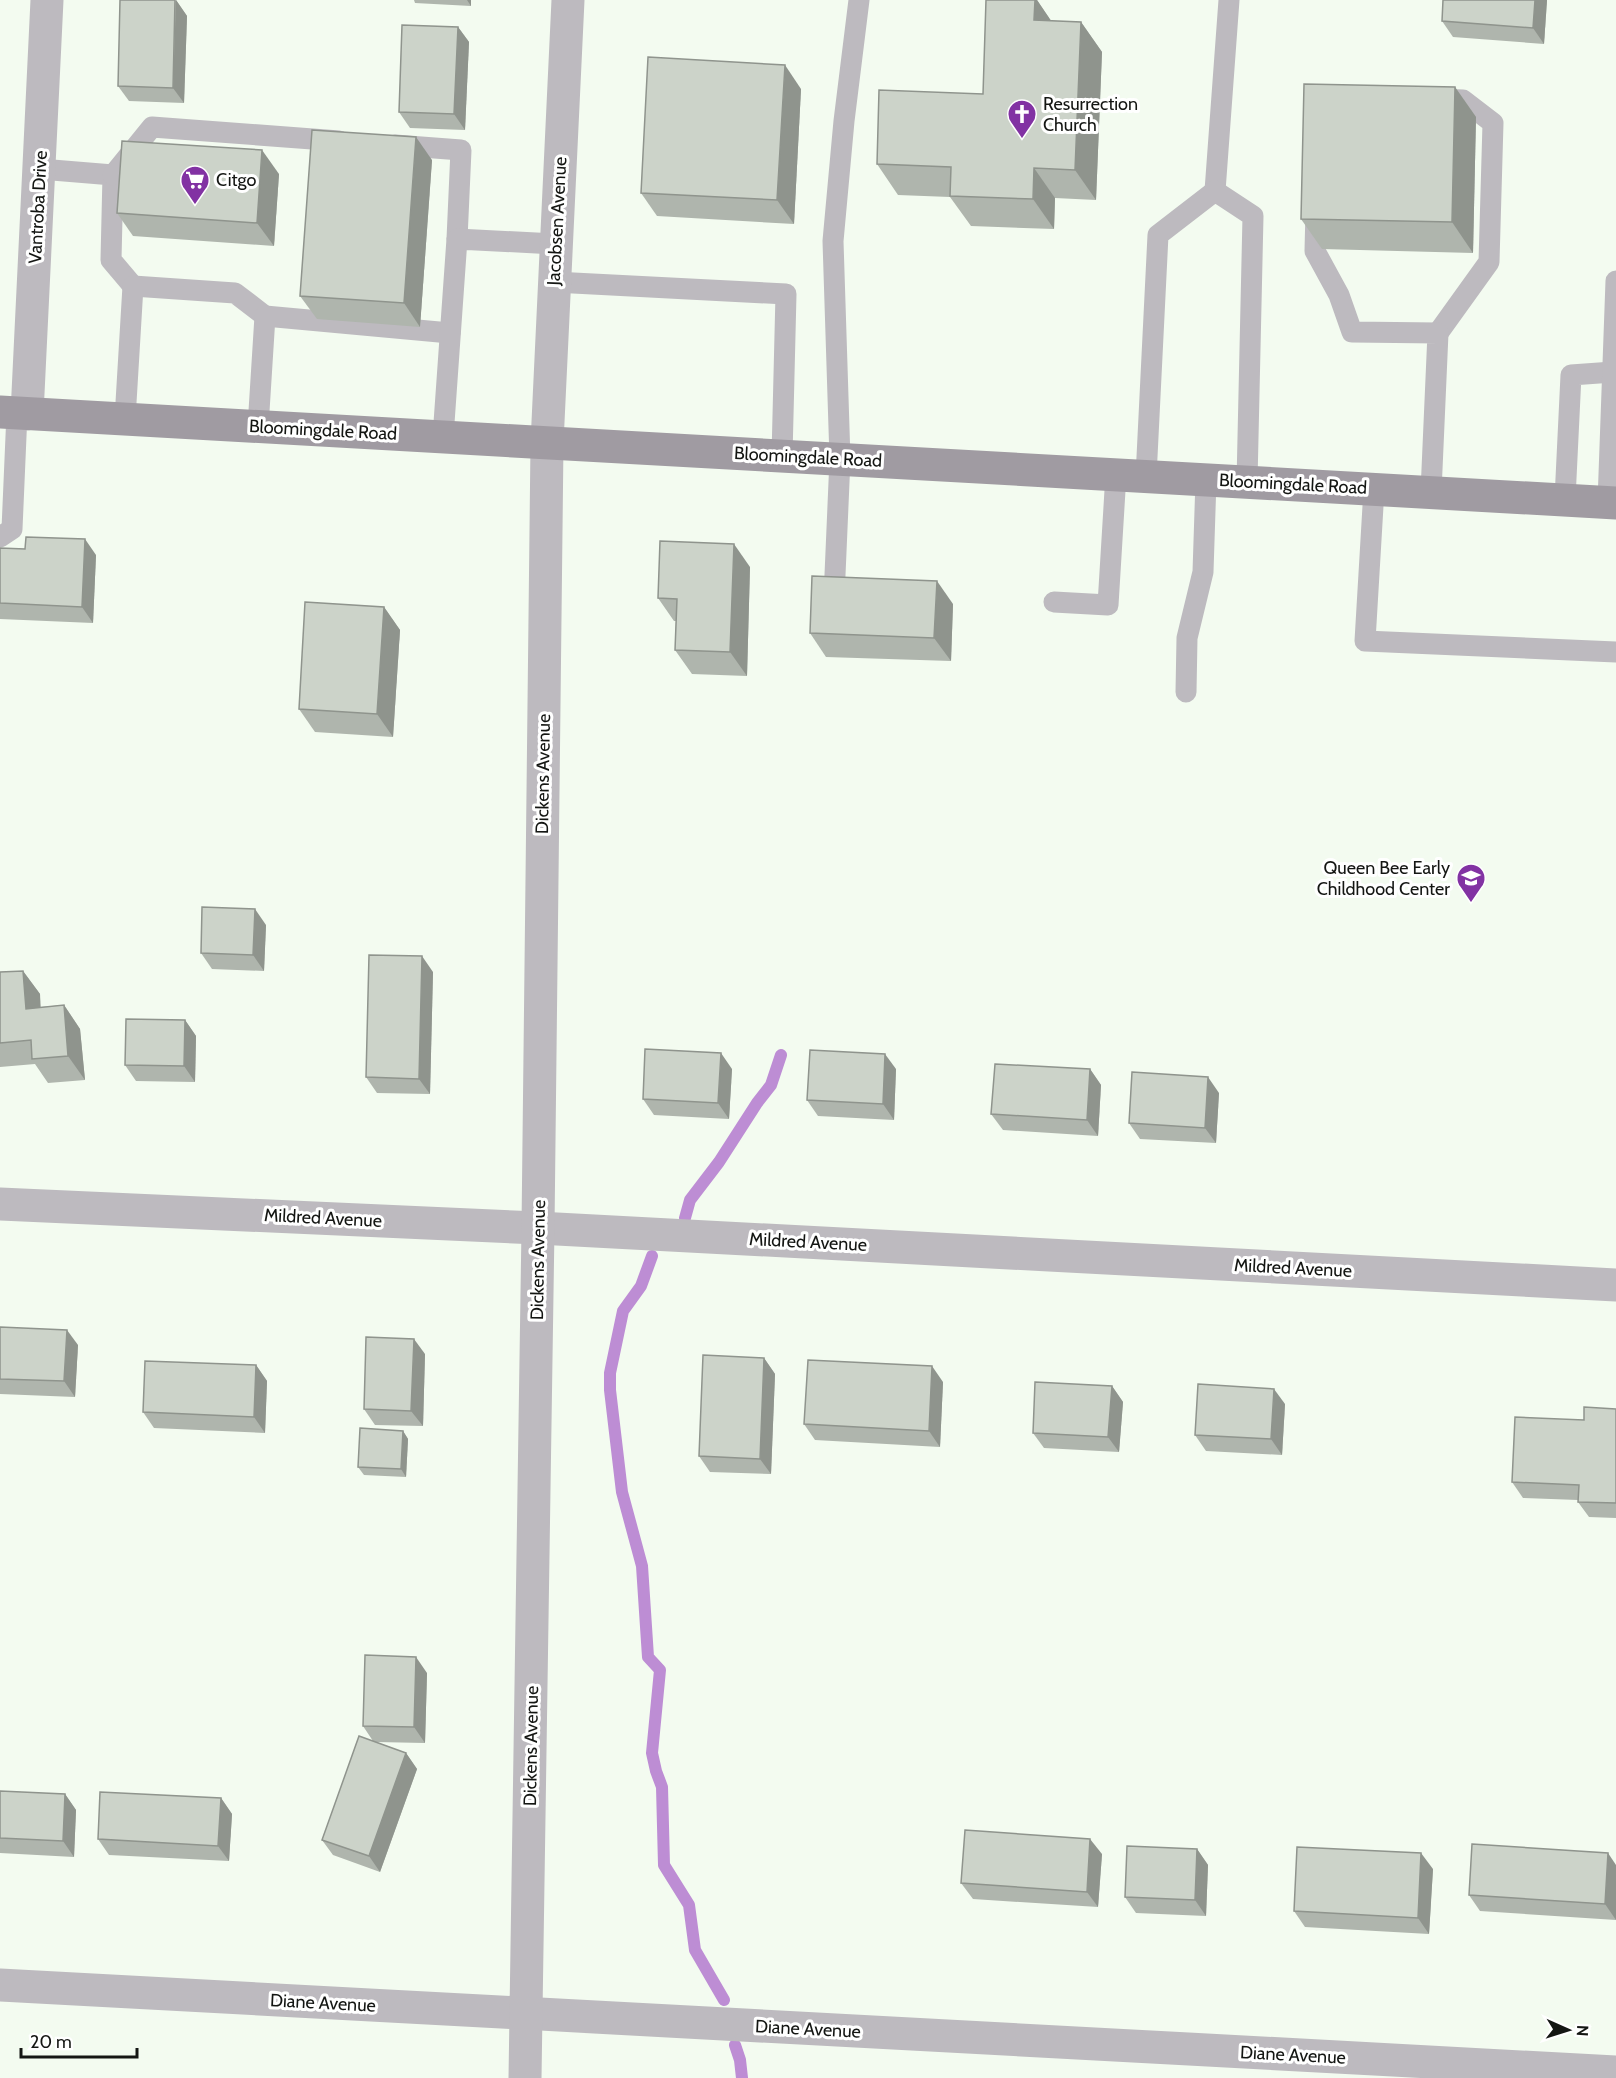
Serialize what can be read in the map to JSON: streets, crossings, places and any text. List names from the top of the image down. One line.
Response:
{"streets":{"main road":["Bloomingdale Road"],"street":["Vantroba Drive","Jacobsen Avenue","Dickens Avenue","Mildred Avenue","Diane Avenue"]},"crossings":[["Vantroba Drive","Bloomingdale Road"],["Jacobsen Avenue","Bloomingdale Road"],["Jacobsen Avenue","Dickens Avenue"],["Bloomingdale Road","Dickens Avenue"],["Dickens Avenue","Mildred Avenue"],["Dickens Avenue","Diane Avenue"]],"places":{"church":["Resurrection Church"],"supermarket":["Citgo"],"school or university":["Queen Bee Early Childhood Center"]},"scale_bar":"20 m","north":"right"}
